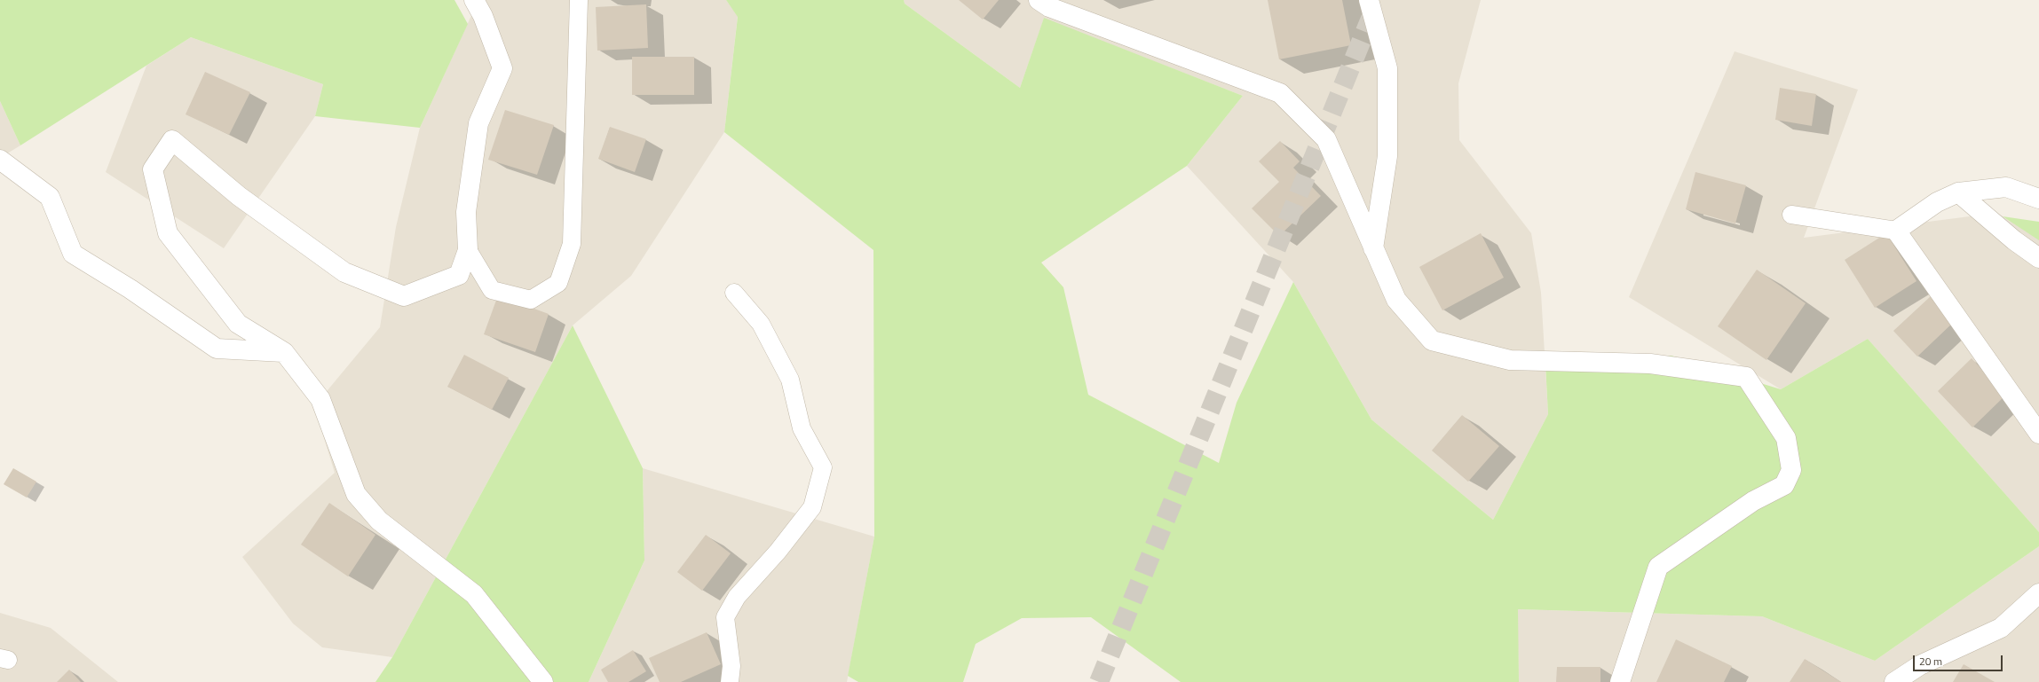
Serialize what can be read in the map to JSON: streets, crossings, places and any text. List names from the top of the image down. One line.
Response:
{"scale_bar":"20 m"}
